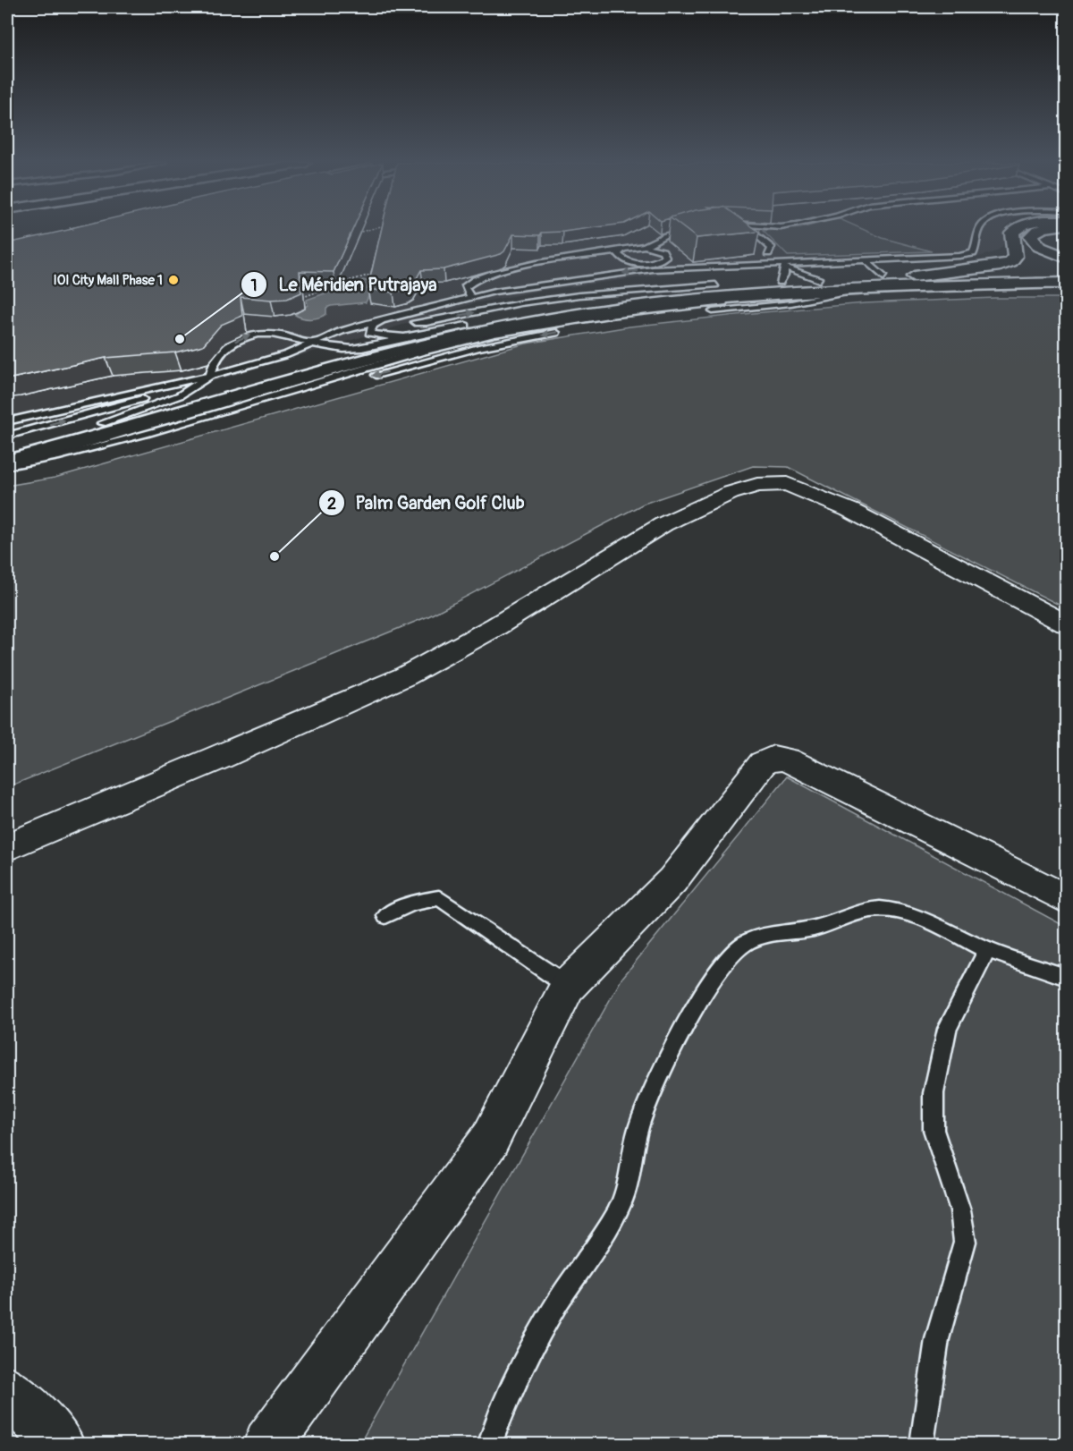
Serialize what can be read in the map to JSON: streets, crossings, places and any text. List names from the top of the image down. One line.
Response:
{"places":["IOI City Mall Phase 1","Le Méridien Putrajaya","Palm Garden Golf Club"]}
